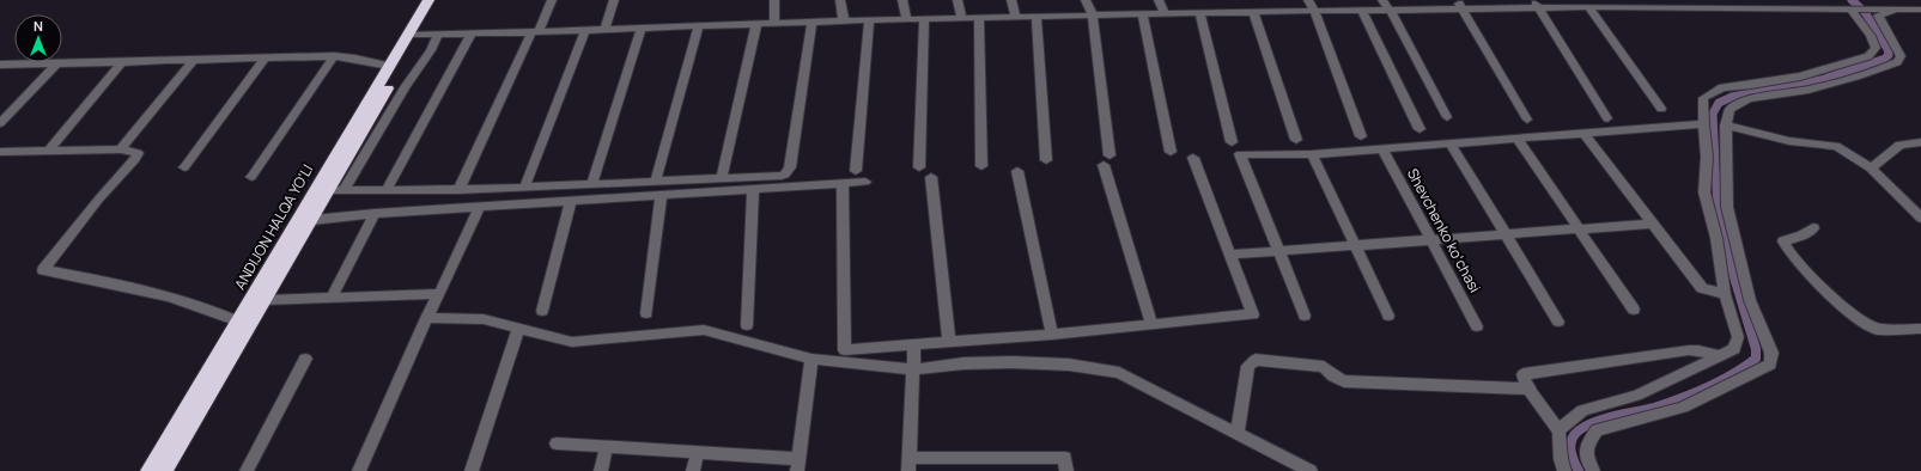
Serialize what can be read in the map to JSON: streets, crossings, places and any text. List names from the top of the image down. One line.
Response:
{"streets":{"highway":["ANDIJON HALQA YO‘LI"],"street":["Shevchenko koʻchasi"]},"north":"top"}
